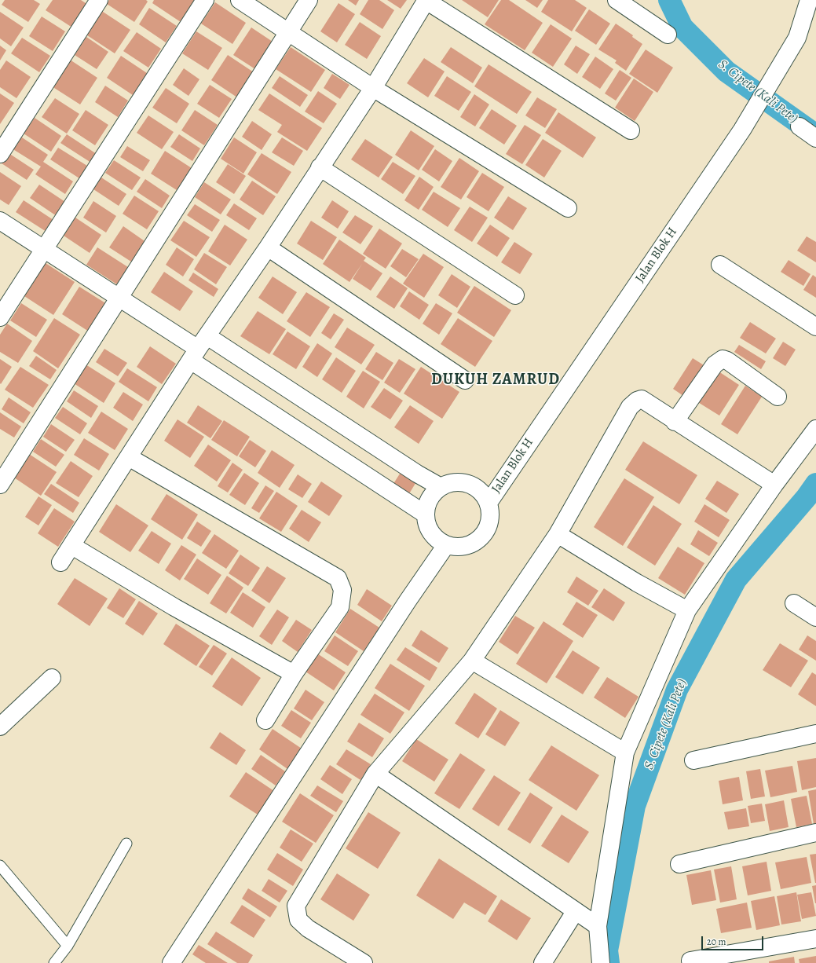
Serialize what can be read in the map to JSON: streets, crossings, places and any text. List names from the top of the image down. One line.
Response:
{"streets":{"street":["Jalan Blok H"]},"districts":["DUKUH ZAMRUD"],"water":["S. Cipete (Kali Pete)"],"scale_bar":"20 m"}
